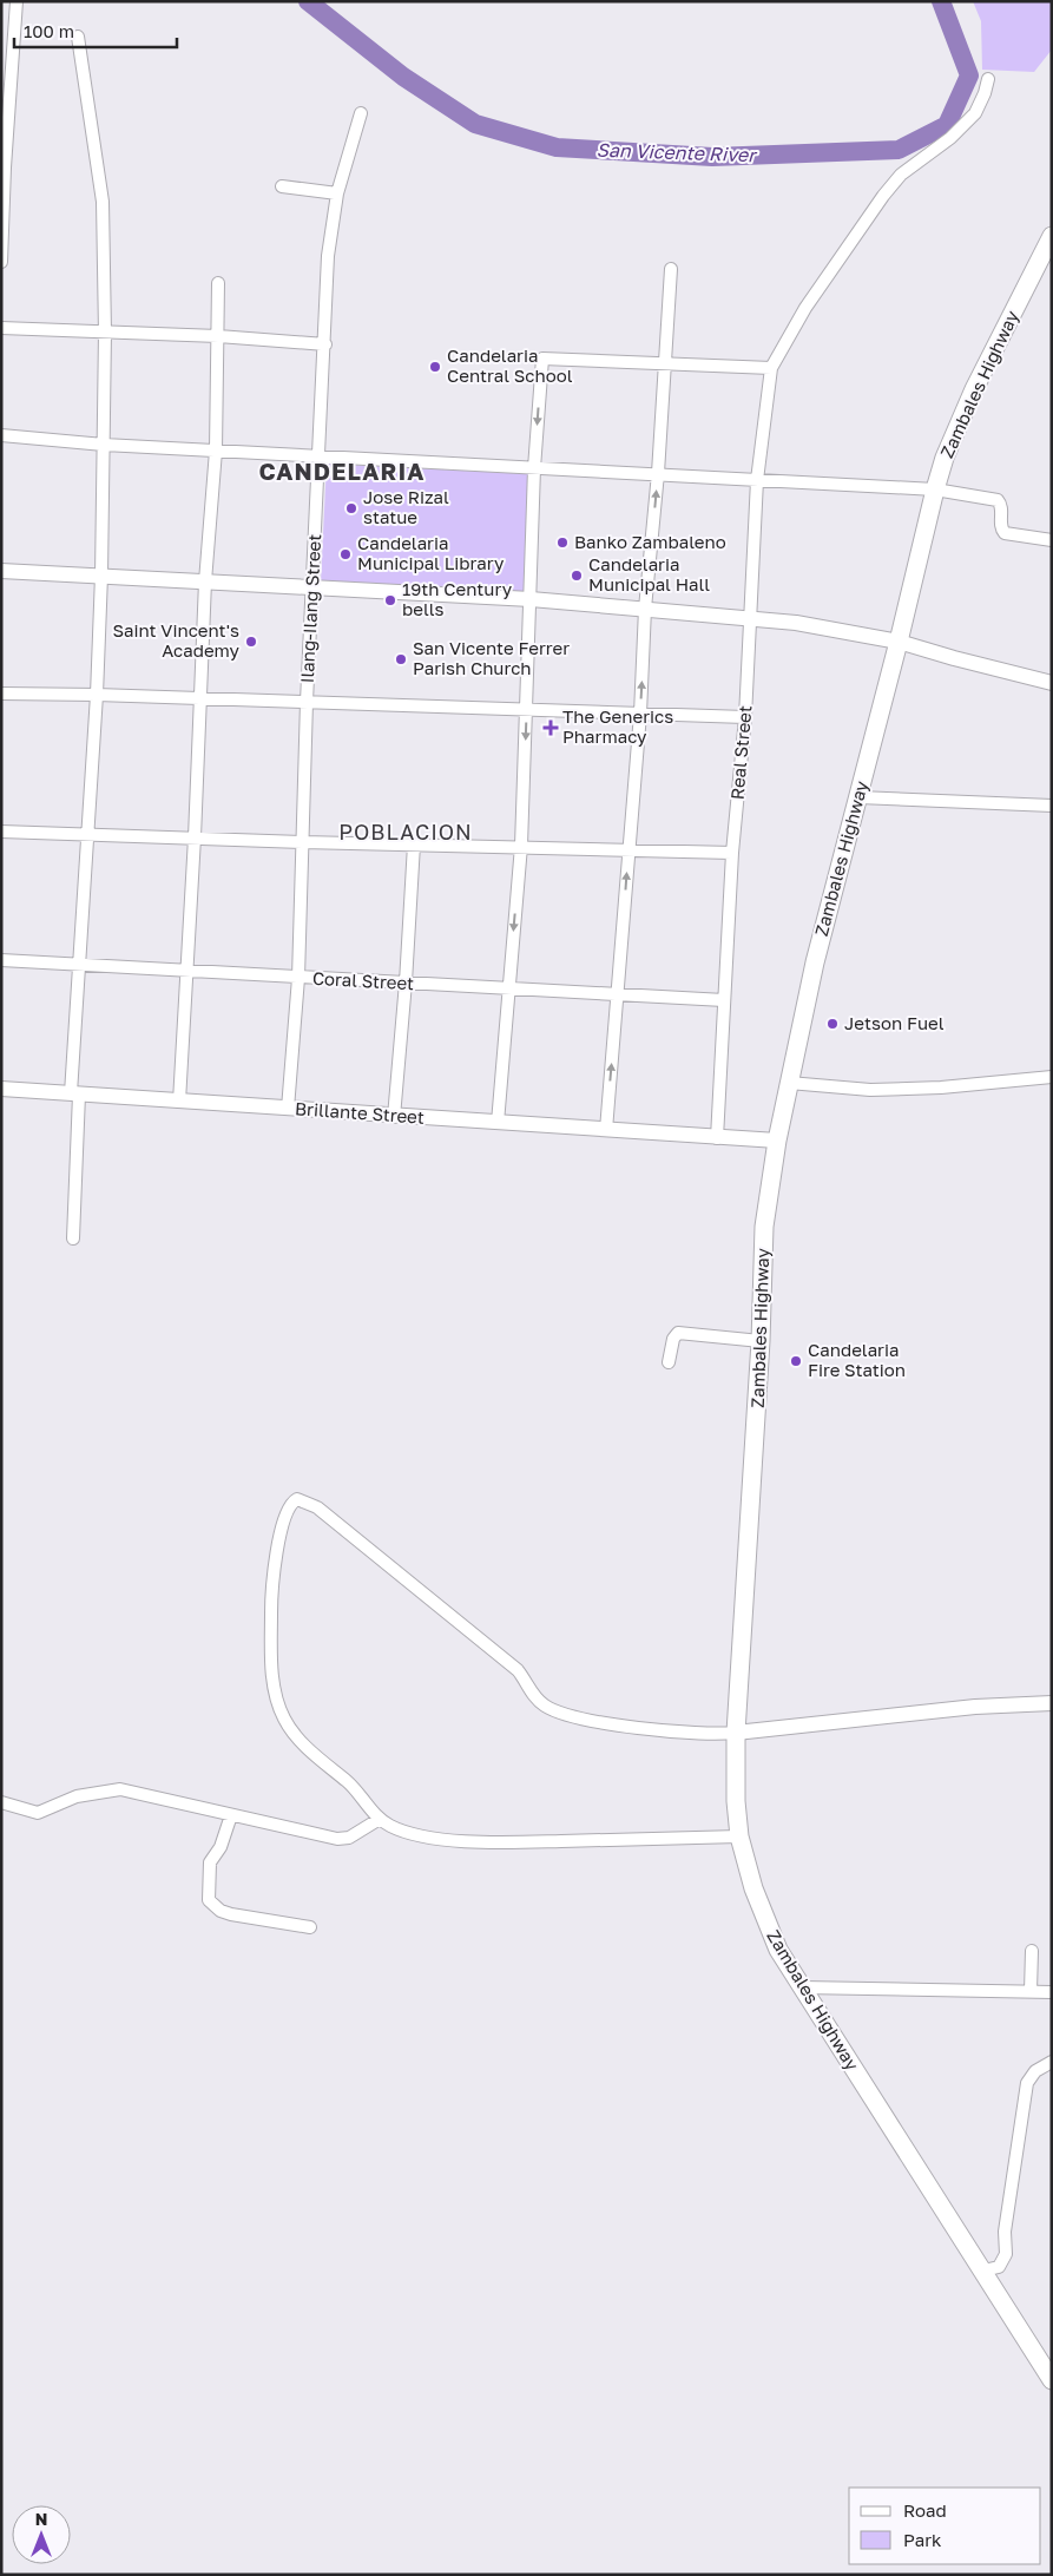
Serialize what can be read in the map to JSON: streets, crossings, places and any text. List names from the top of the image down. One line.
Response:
{"streets":{"main road":["Zambales Highway"],"street":["Ilang-Ilang Street","Real Street","Coral Street","Brillante Street"]},"crossings":[["Zambales Highway","Brillante Street"],["Ilang-Ilang Street","Coral Street"],["Ilang-Ilang Street","Brillante Street"],["Real Street","Coral Street"],["Real Street","Brillante Street"]],"districts":["CANDELARIA","POBLACION"],"water":["San Vicente River"],"places":{"other":["Candelaria Central School","Jose Rizal statue","Banko Zambaleno","Candelaria Municipal Library","Candelaria Municipal Hall","19th Century bells","Saint Vincent's Academy","San Vicente Ferrer Parish Church","Jetson Fuel","Candelaria Fire Station"],"health":["The Generics Pharmacy"]},"legend":["Road","Park"],"scale_bar":"100 m","north":"top"}
